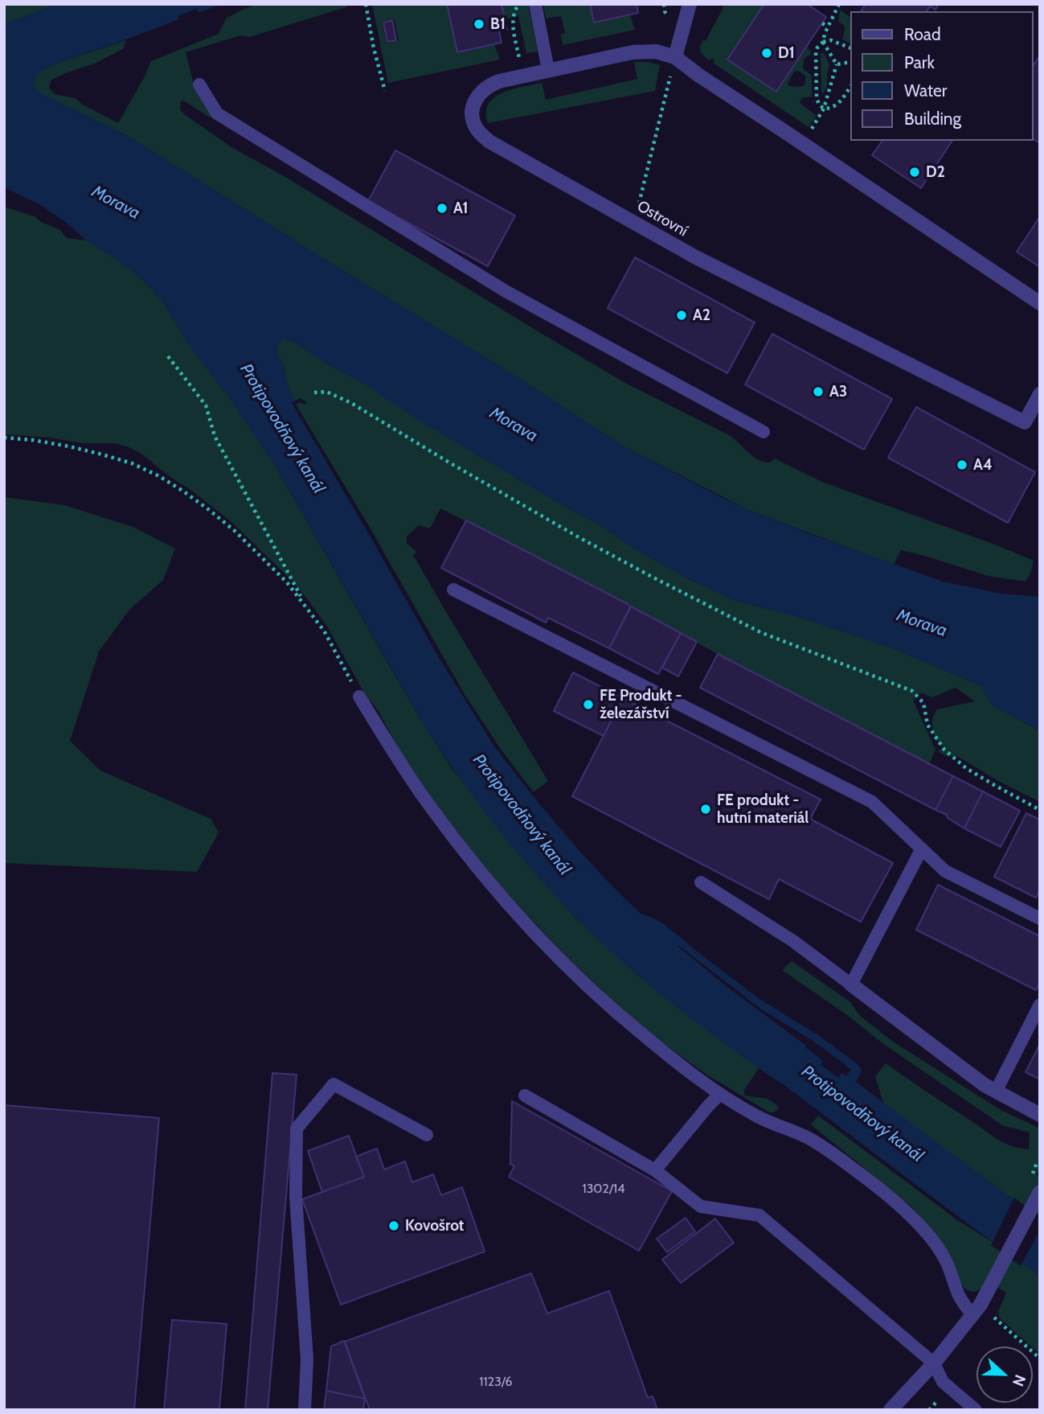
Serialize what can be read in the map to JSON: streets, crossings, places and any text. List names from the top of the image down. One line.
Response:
{"streets":{"street":["Ostrovní"]},"water":["Morava","Protipovodňový kanál"],"places":["B1","D1","D2","A1","A2","A3","A4","FE Produkt - železářství","FE produkt - hutní materiál","Kovošrot"],"house_numbers":["1302/14","1123/6"],"legend":["Road","Park","Water","Building"],"north":"right"}
